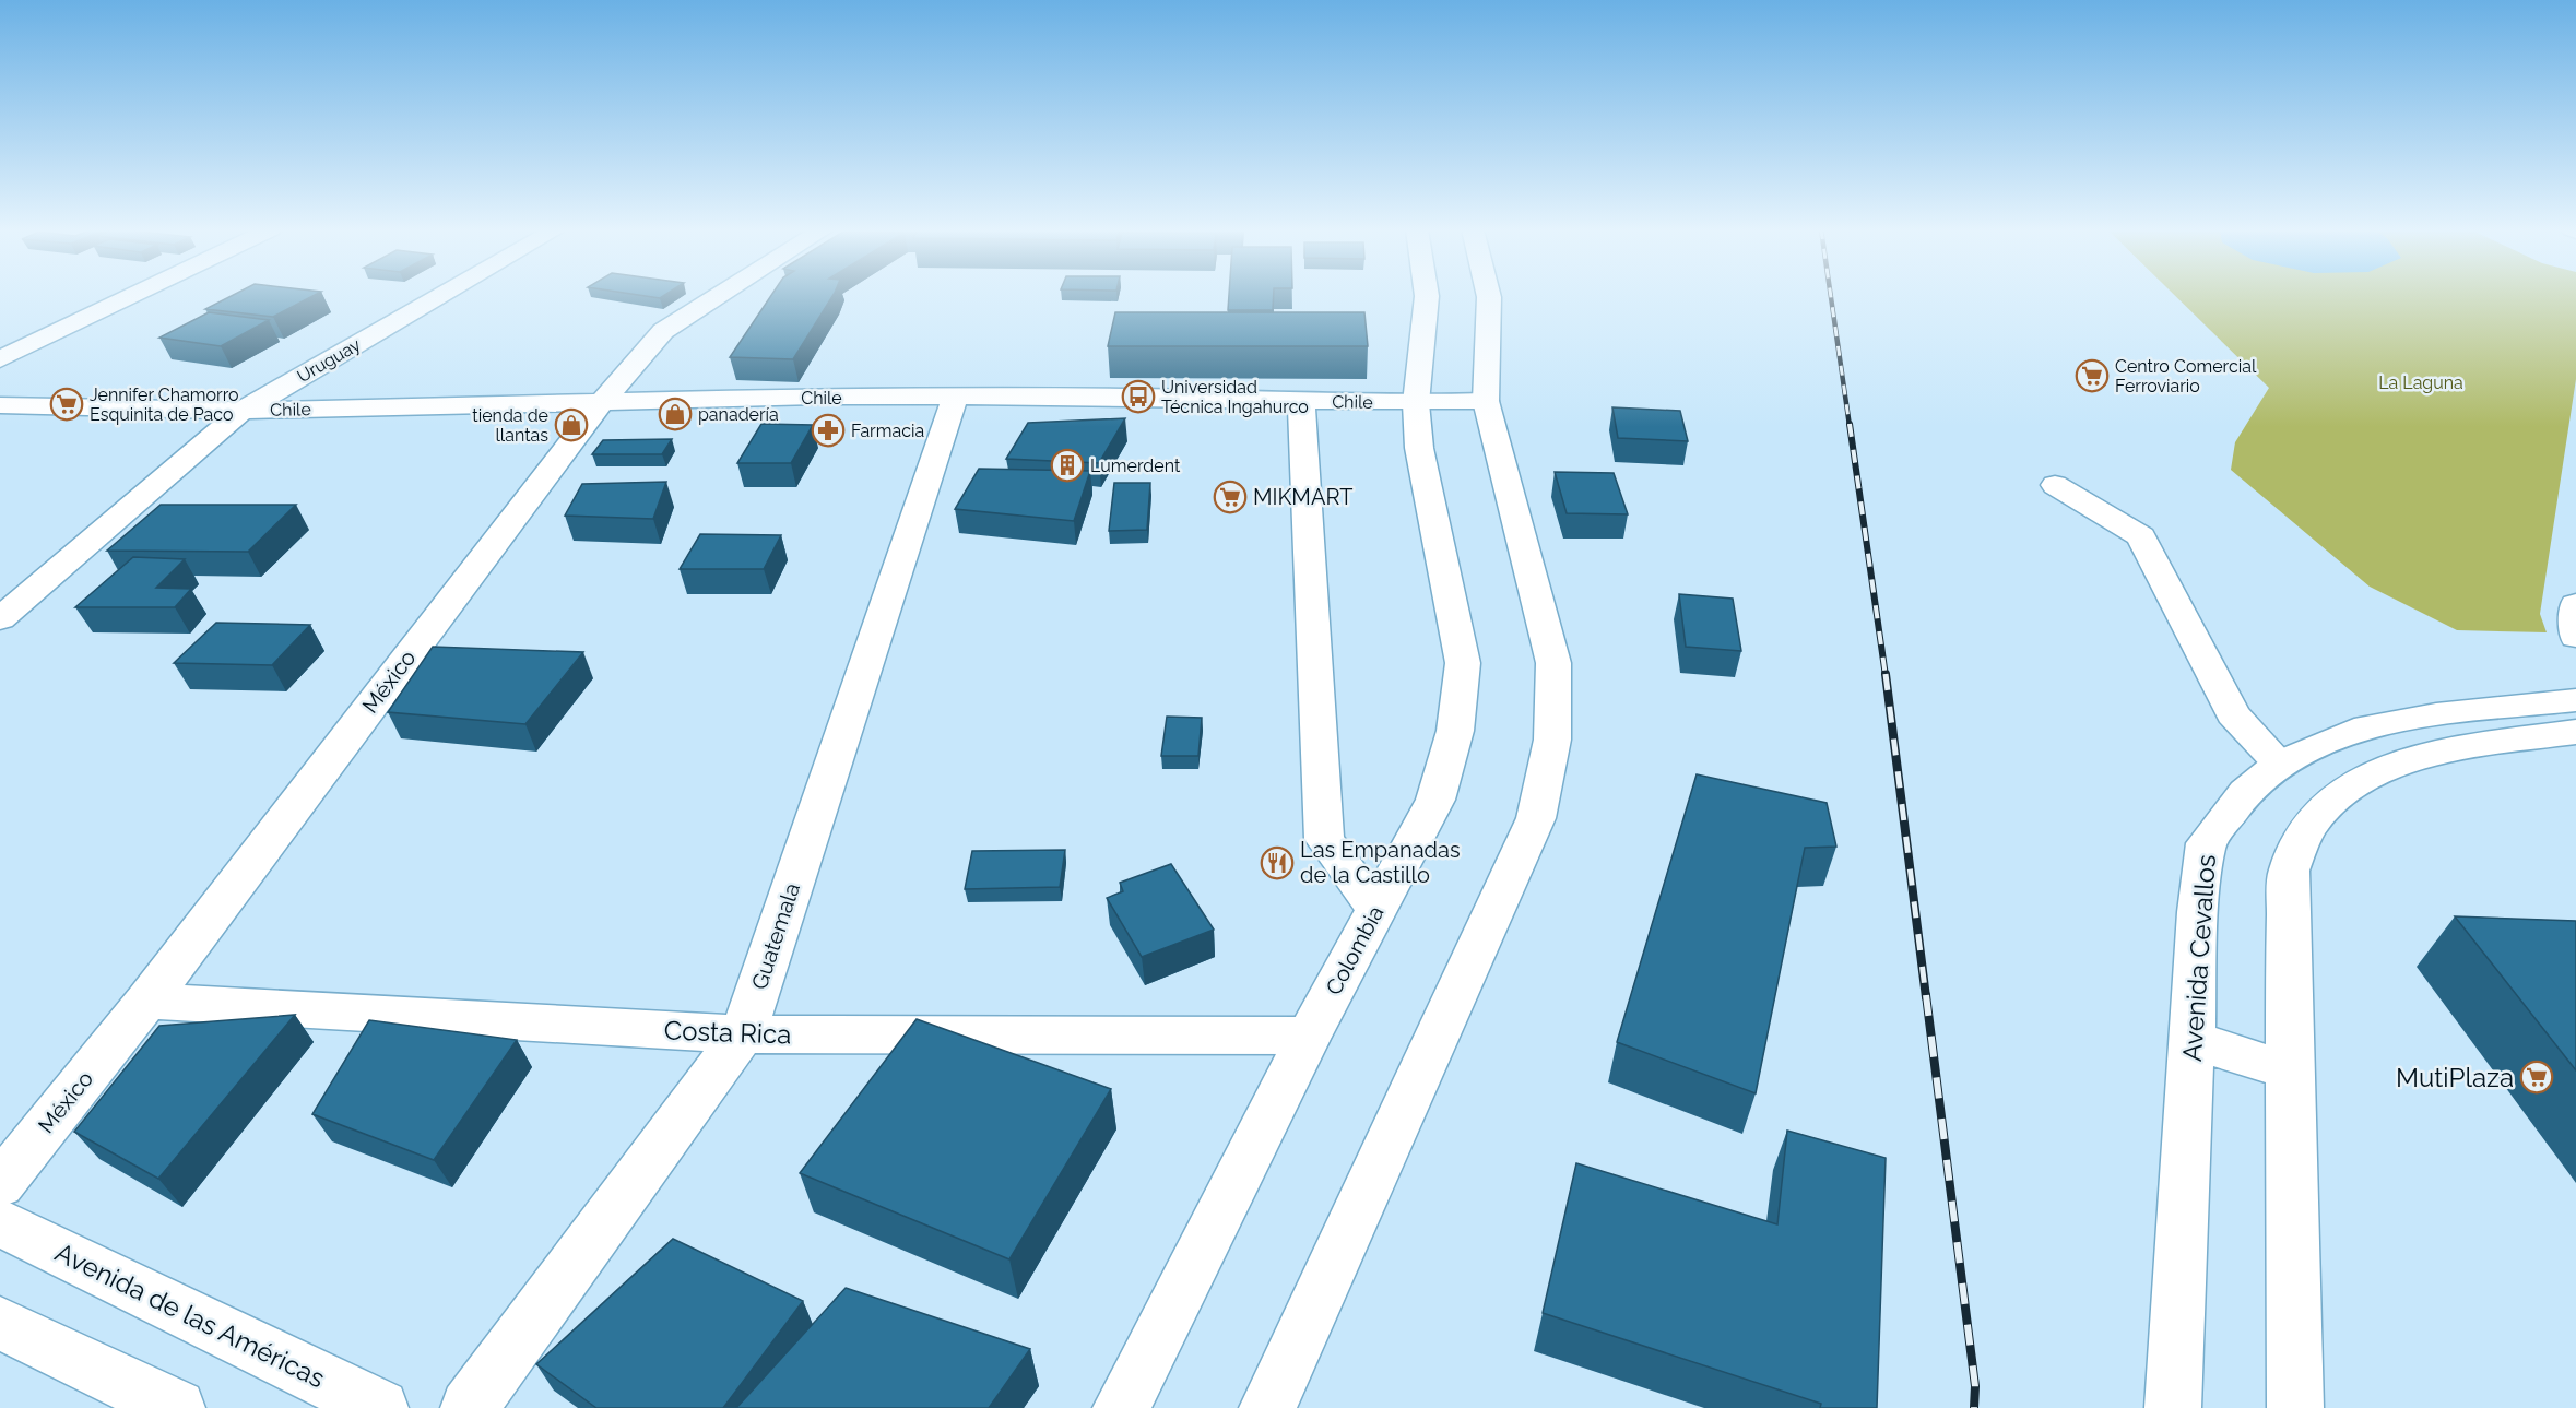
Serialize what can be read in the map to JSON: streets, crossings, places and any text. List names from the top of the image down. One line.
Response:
{"streets":{"street":["Uruguay","Chile","México","Guatemala","Colombia","Avenida Cevallos","Costa Rica","Avenida de las Américas"]},"crossings":[["Uruguay","Chile"],["Chile","México"],["Chile","Guatemala"],["Chile","Colombia"],["México","Costa Rica"],["Guatemala","Costa Rica"],["Colombia","Costa Rica"]],"parks":["La Laguna"],"places":{"supermarket":["Centro Comercial Ferroviario","Jennifer Chamorro Esquinita de Paco","MIKMART","MutiPlaza"],"bus stop":["Universidad Técnica Ingahurco"],"shop":["panadería","tienda de llantas"],"pharmacy":["Farmacia"],"building":["Lumerdent"],"restaurant":["Las Empanadas de la Castillo"]}}
